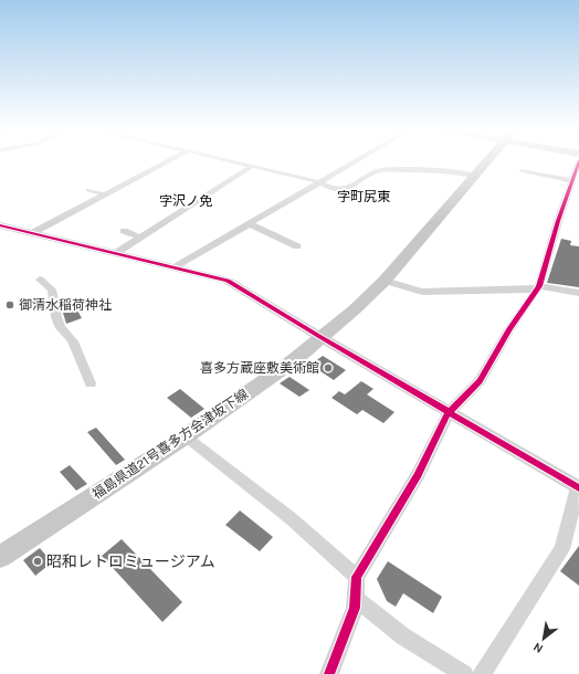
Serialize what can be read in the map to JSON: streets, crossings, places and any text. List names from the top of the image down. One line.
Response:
{"streets":{"main road":["福島県道21号喜多方会津坂下線"]},"districts":["字町尻東","字沢ノ免"],"places":["御清水稲荷神社","喜多方蔵座敷美術館","昭和レトロミュージアム"],"north":"bottom left"}
